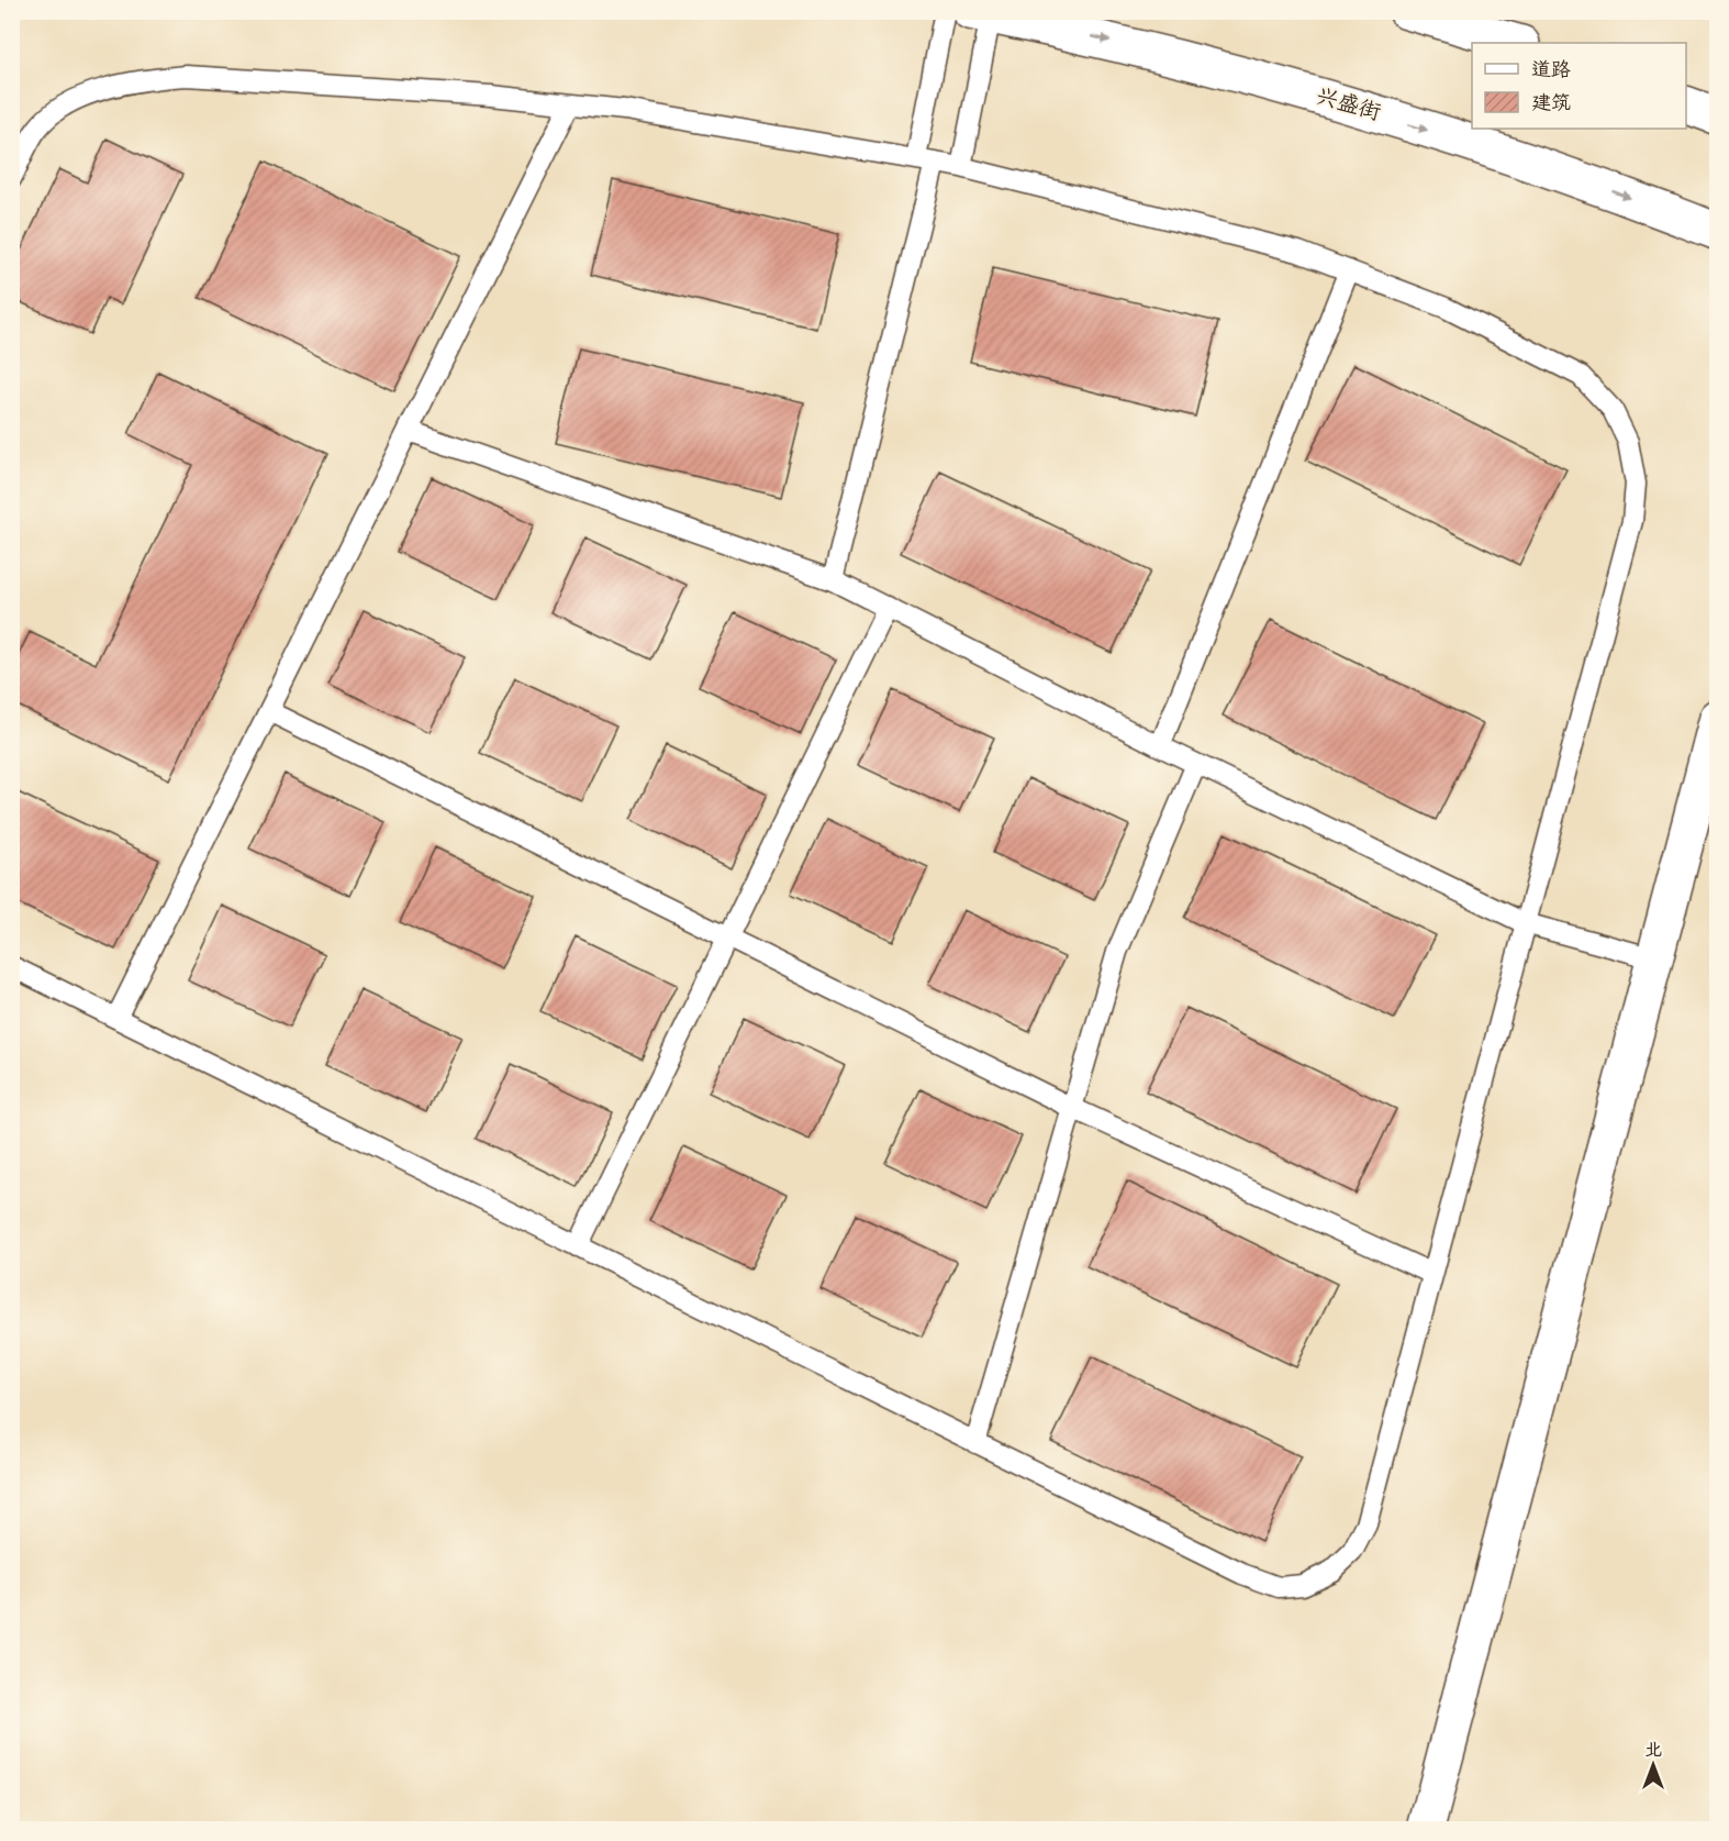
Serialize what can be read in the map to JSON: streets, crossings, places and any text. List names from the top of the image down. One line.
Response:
{"streets":{"main road":["兴盛街"]},"one_way":["兴盛街"],"legend":["道路","建筑"],"north":"top"}
